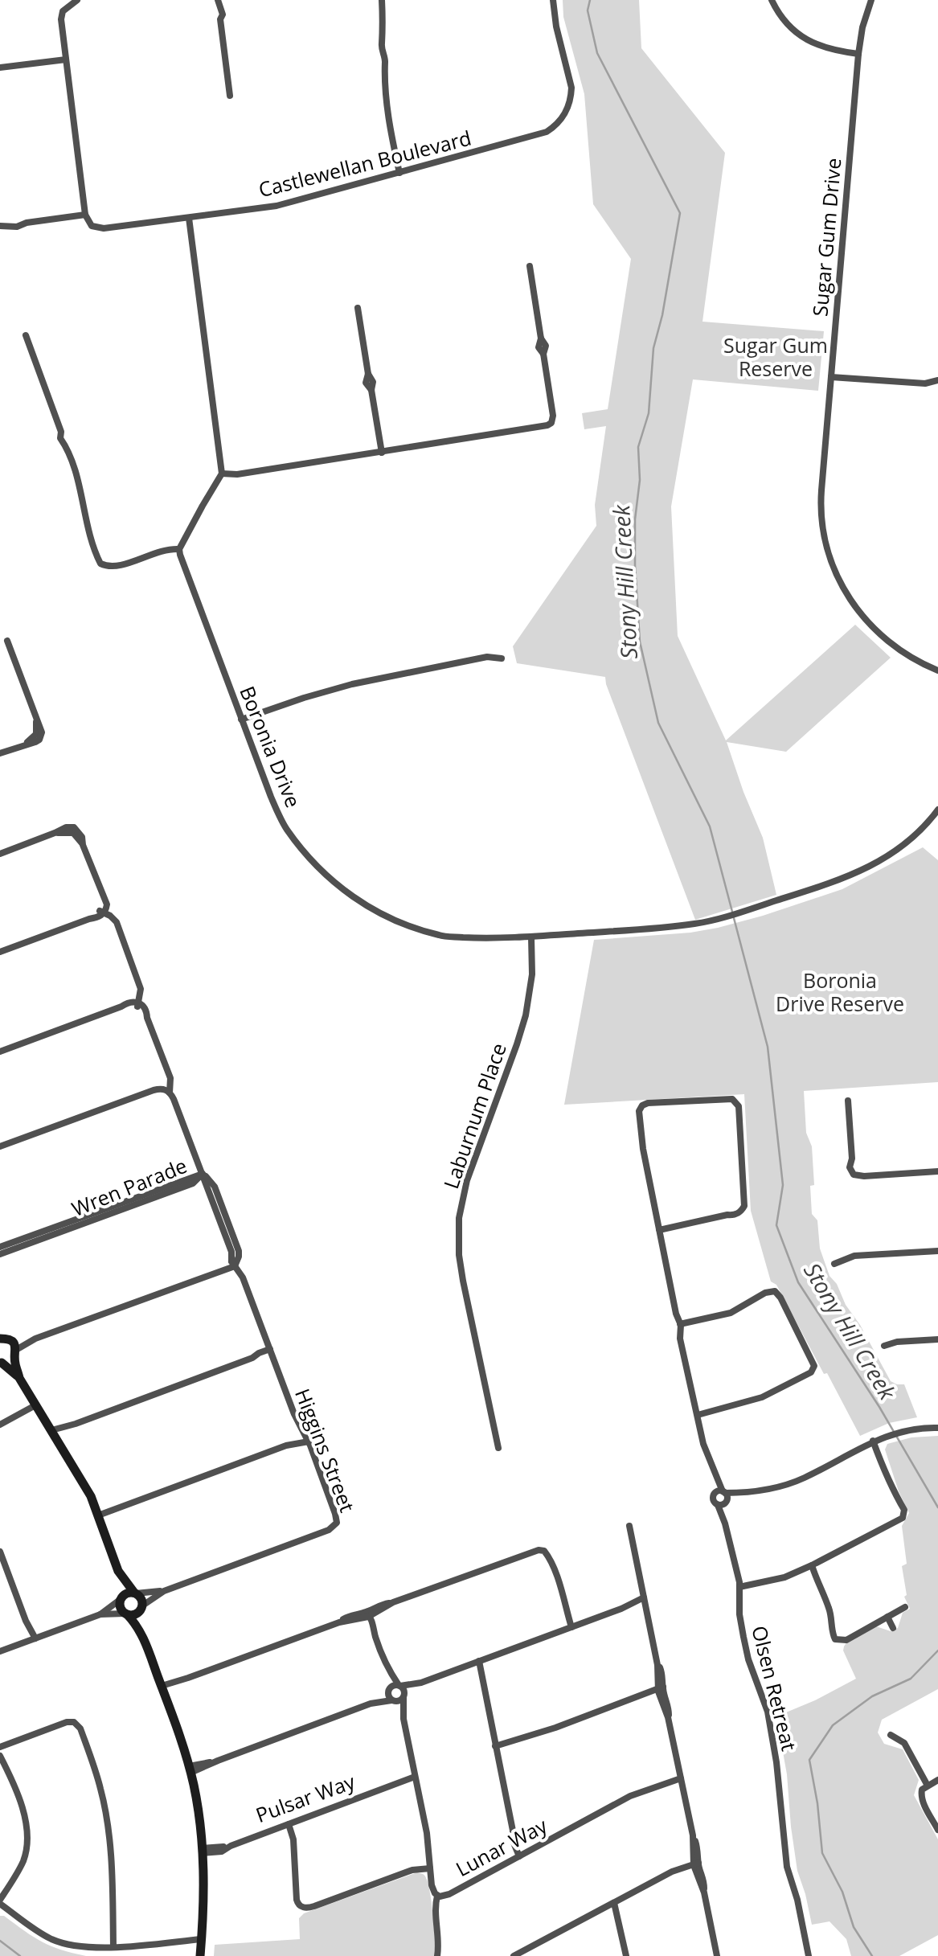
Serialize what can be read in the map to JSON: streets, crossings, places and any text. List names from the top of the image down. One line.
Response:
{"streets":{"street":["Castlewellan Boulevard","Sugar Gum Drive","Boronia Drive","Laburnum Place","Wren Parade","Higgins Street","Olsen Retreat","Pulsar Way","Lunar Way"]},"crossings":[["Boronia Drive","Laburnum Place"],["Wren Parade","Higgins Street"],["Pulsar Way","Lunar Way"]],"water":["Stony Hill Creek"],"parks":["Sugar Gum Reserve","Boronia Drive Reserve"]}
